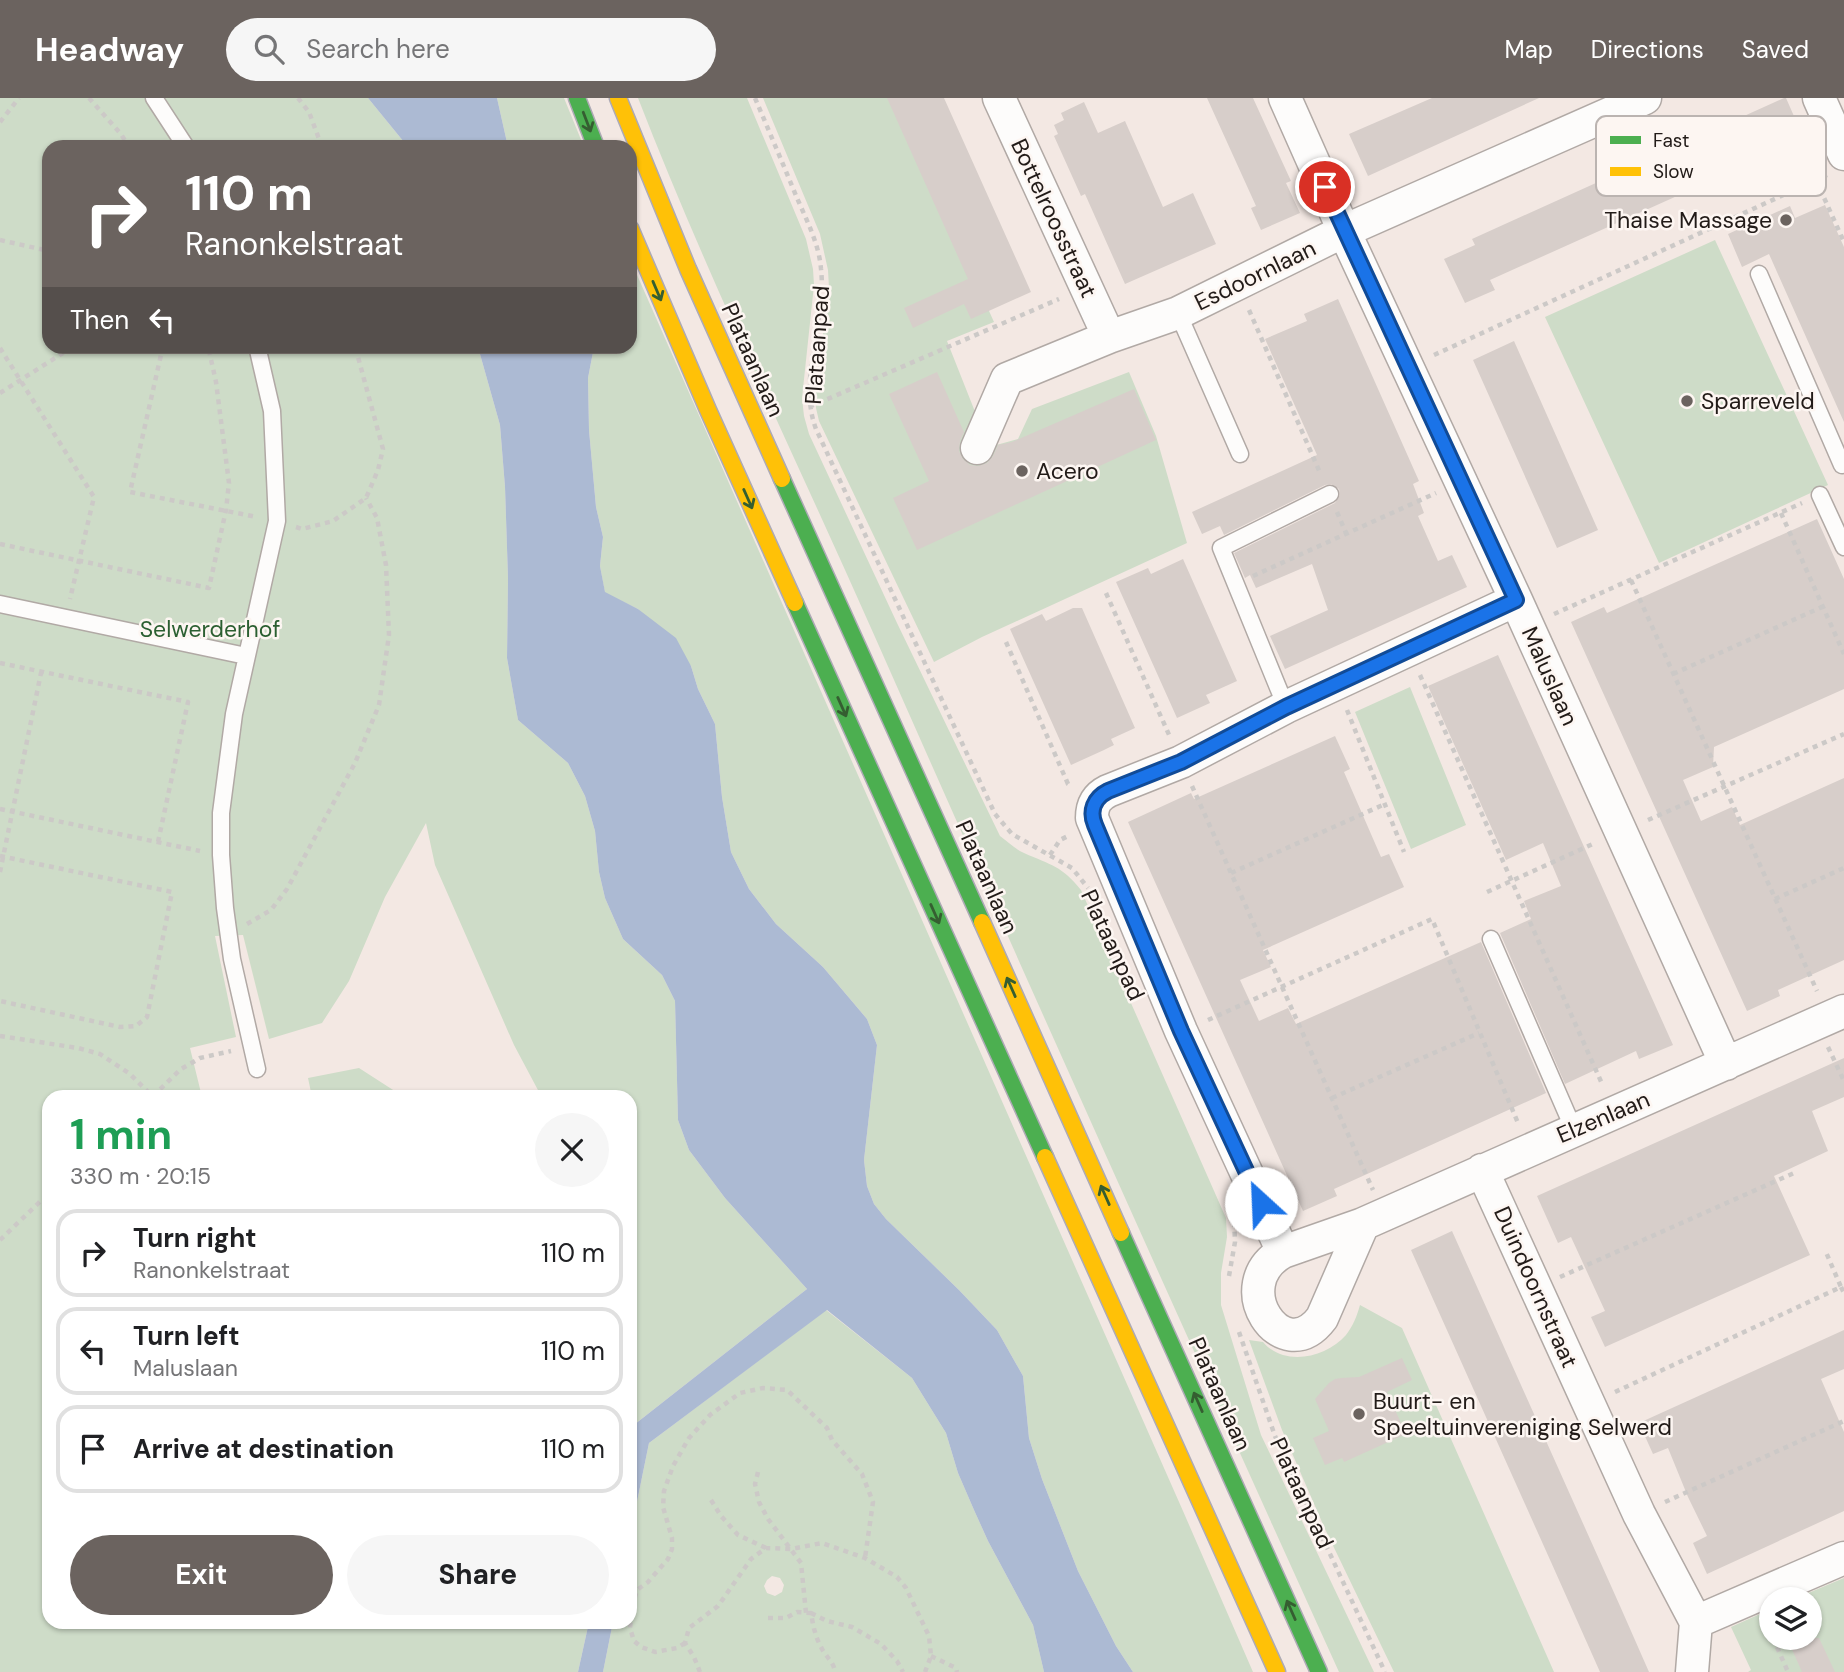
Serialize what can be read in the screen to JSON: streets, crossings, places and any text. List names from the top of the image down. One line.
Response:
{"streets":{"highway":["Plataanlaan"],"street":["Bottelroosstraat","Esdoornlaan","Maluslaan","Elzenlaan","Duindoornstraat"],"path":["Plataanpad"]},"crossings":[["Bottelroosstraat","Esdoornlaan"],["Esdoornlaan","Maluslaan"],["Maluslaan","Elzenlaan"],["Elzenlaan","Duindoornstraat"]],"parks":["Selwerderhof"],"places":["Thaise Massage","Sparreveld","Acero","Buurt- en Speeltuinvereniging Selwerd"],"legend":["Fast","Slow"],"page":{"header":"Headway","search":"Search here","nav":["Map","Directions","Saved"],"turn":["110 m","Ranonkelstraat"],"then":"Then","heading":["1 min","330 m · 20:15"],"list":[{"name":"Turn right","note":"Ranonkelstraat","value":"110 m"},{"name":"Turn left","note":"Maluslaan","value":"110 m"},{"name":"Arrive at destination","value":"110 m"}],"buttons":["Exit","Share"]}}
